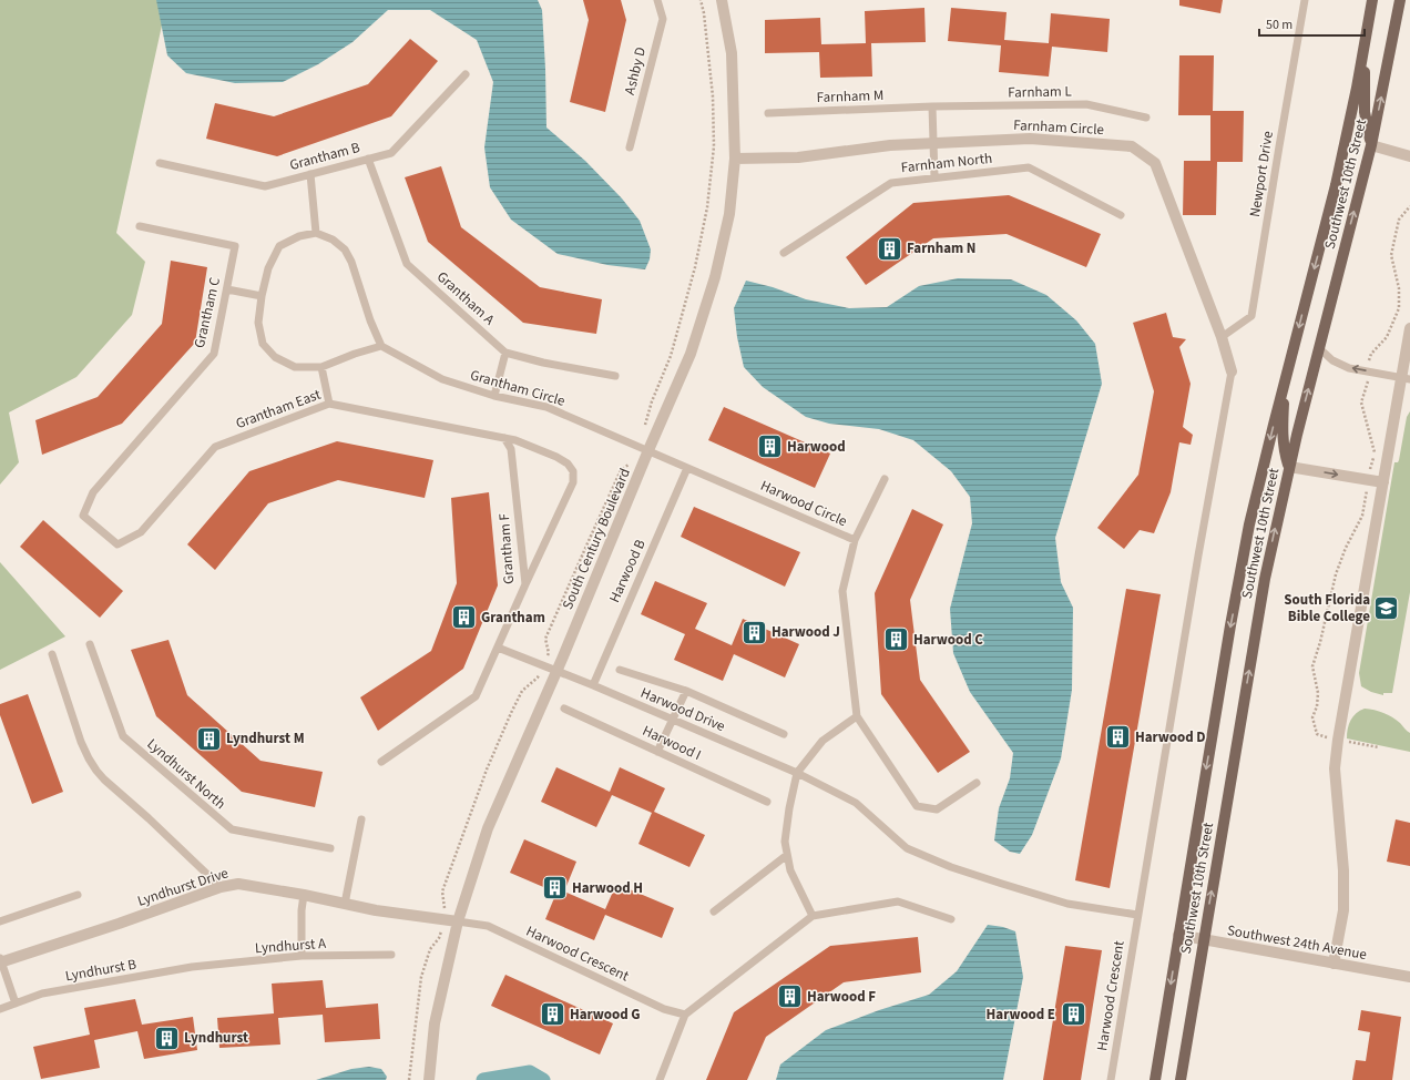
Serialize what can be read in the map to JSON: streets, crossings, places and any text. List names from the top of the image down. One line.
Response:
{"streets":{"main road":["Southwest 10th Street"],"street":["Farnham Circle","South Century Boulevard","Lyndhurst Drive","Southwest 24th Avenue"],"lane":["Ashby D","Farnham L","Farnham M","Grantham B","Farnham North","Newport Drive","Grantham A","Grantham C","Grantham Circle","Grantham East","Harwood Circle","Grantham F","Harwood B","Harwood Drive","Harwood I","Lyndhurst North","Lyndhurst A","Harwood Crescent","Lyndhurst B"]},"crossings":[["Farnham L","Farnham M"],["Farnham Circle","Newport Drive"],["Farnham Circle","South Century Boulevard"],["Grantham B","Grantham A"],["Southwest 10th Street","Southwest 24th Avenue"],["Grantham C","Grantham East"],["Grantham Circle","Harwood Circle"],["Grantham Circle","South Century Boulevard"],["Grantham East","Grantham F"],["Harwood Circle","South Century Boulevard"],["Harwood Circle","Harwood B"],["South Century Boulevard","Harwood Drive"],["South Century Boulevard","Lyndhurst Drive"],["South Century Boulevard","Harwood Crescent"],["Grantham F","Harwood Drive"],["Harwood B","Harwood Drive"],["Lyndhurst Drive","Harwood Crescent"],["Lyndhurst A","Lyndhurst B"]],"places":{"building":["Farnham N","Harwood","Grantham","Harwood J","Harwood C","Harwood D","Lyndhurst M","Harwood H","Harwood F","Harwood G","Harwood E","Lyndhurst"],"school or university":["South Florida Bible College"]},"scale_bar":"50 m"}
